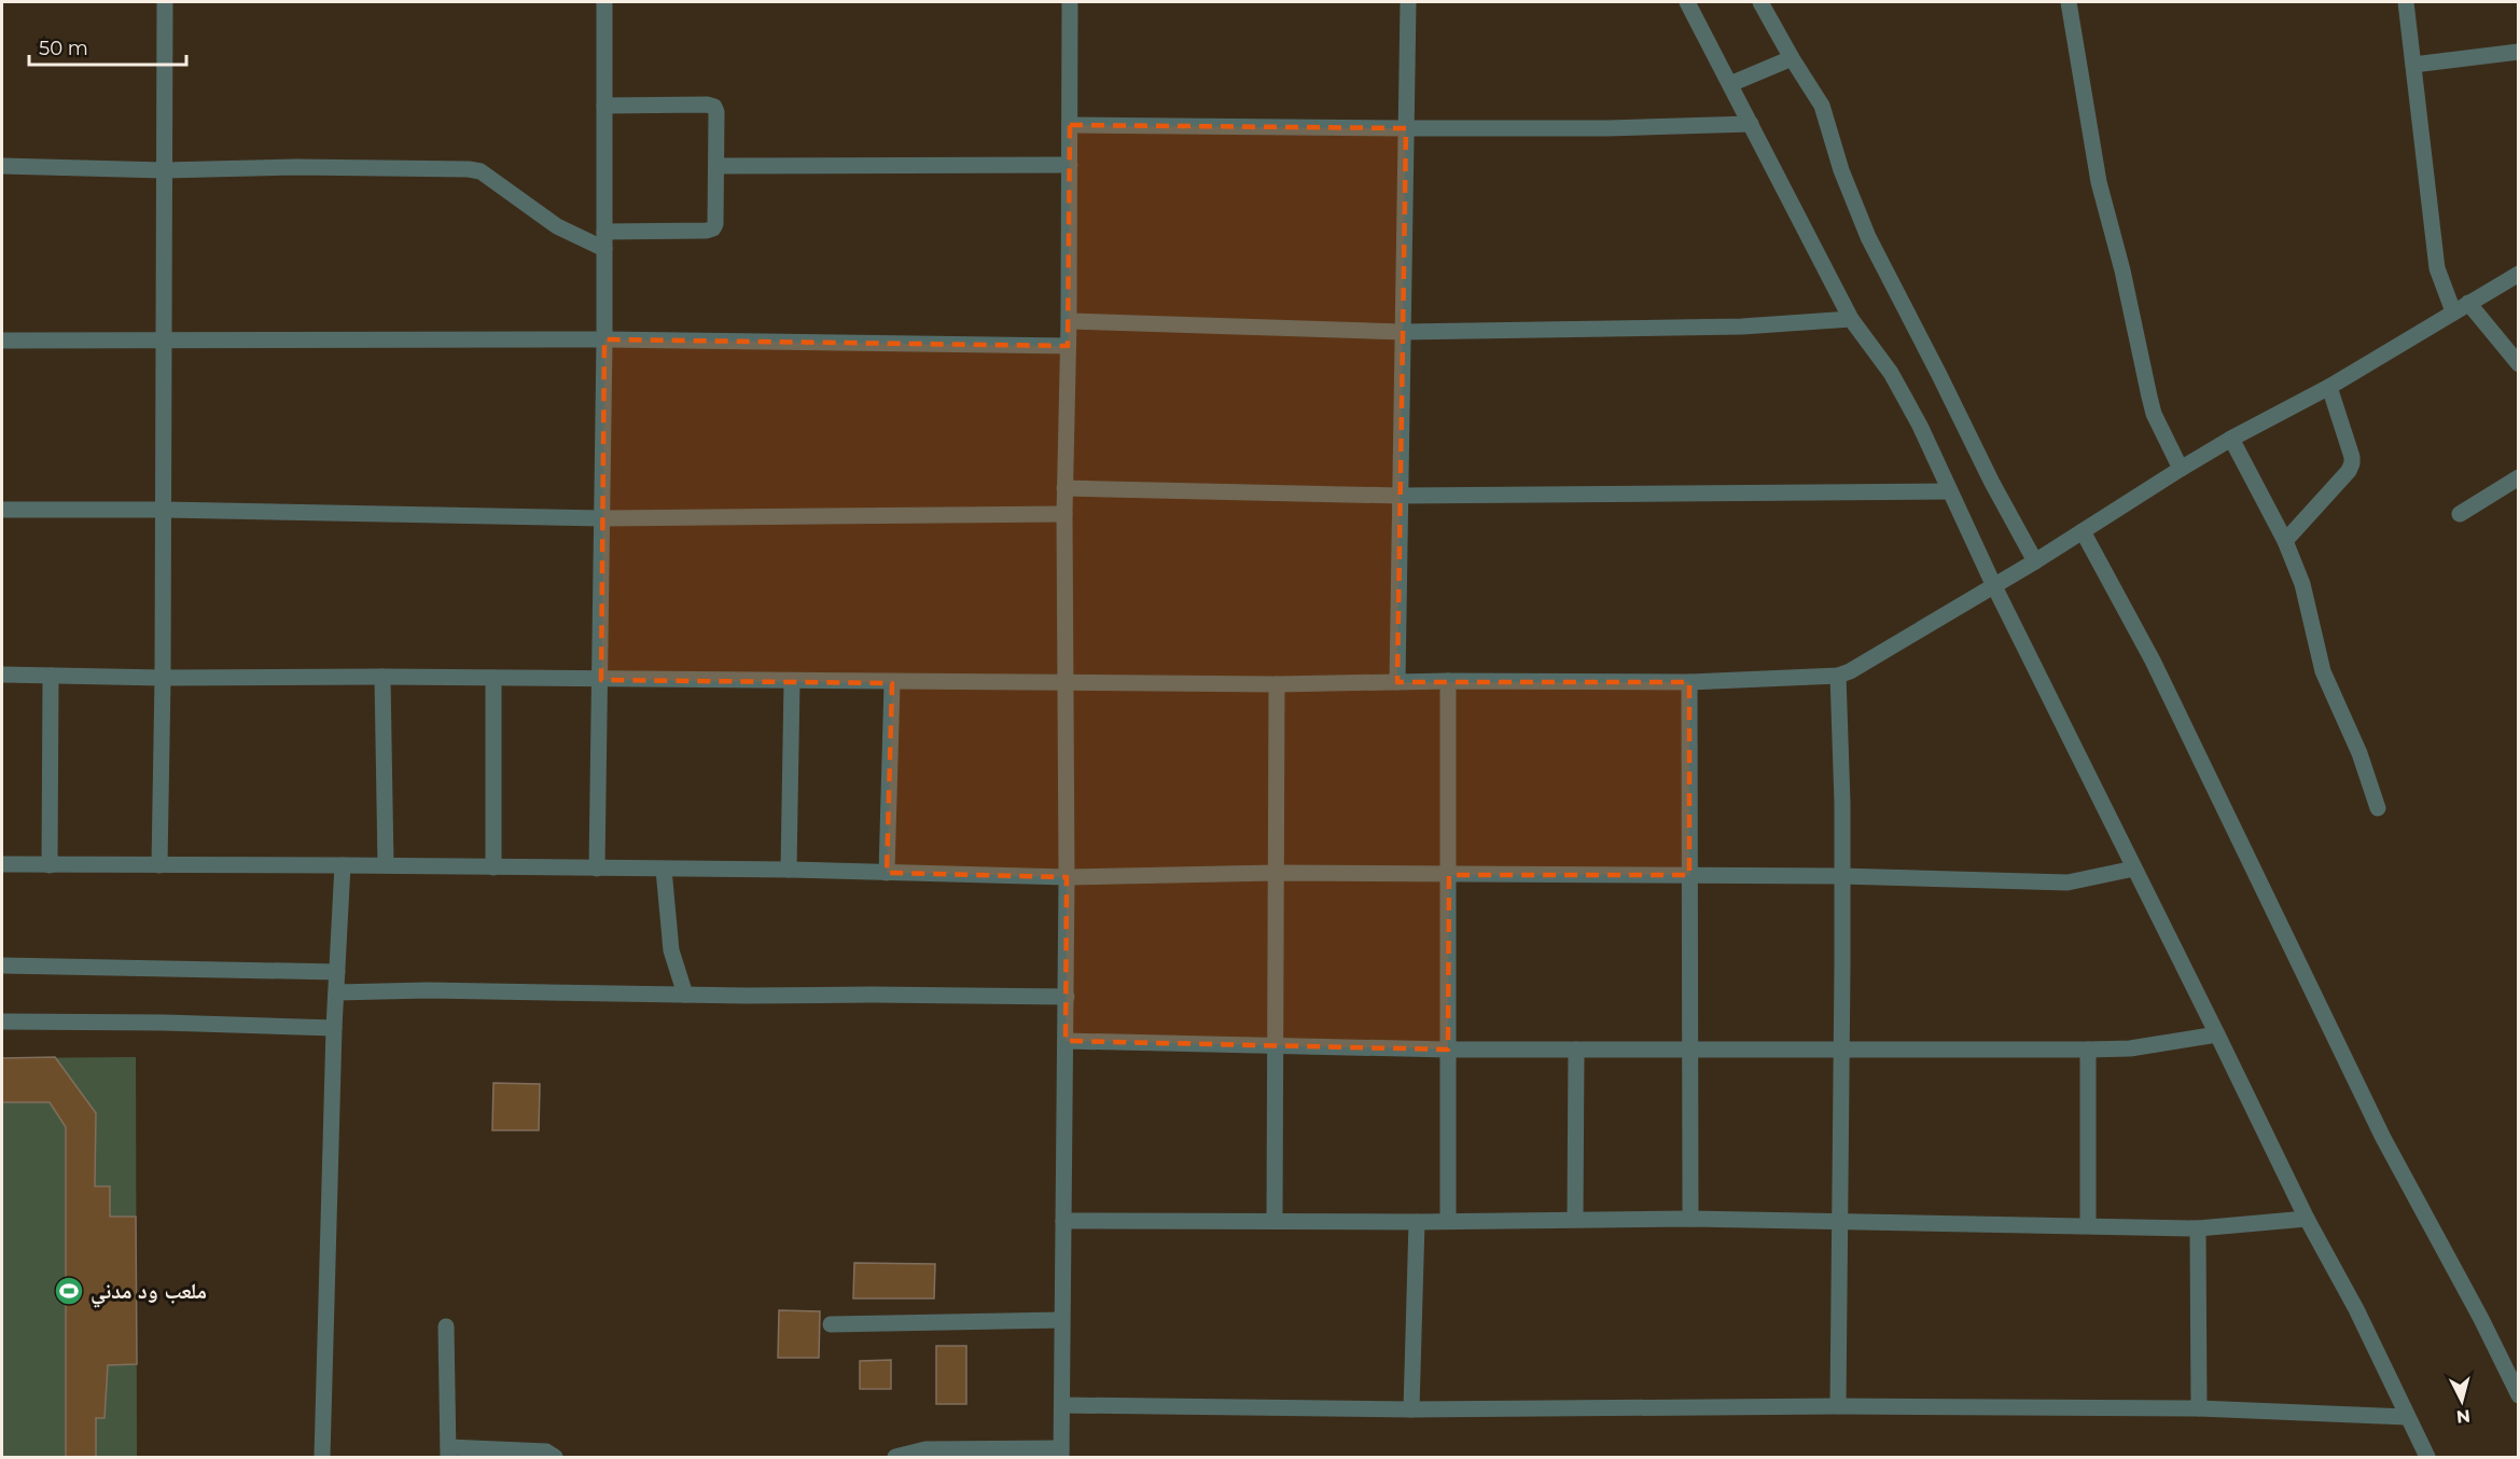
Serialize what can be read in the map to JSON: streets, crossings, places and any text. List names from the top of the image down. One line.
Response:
{"places":{"sports":["ملعب ود مدني"]},"scale_bar":"50 m","north":"bottom"}
